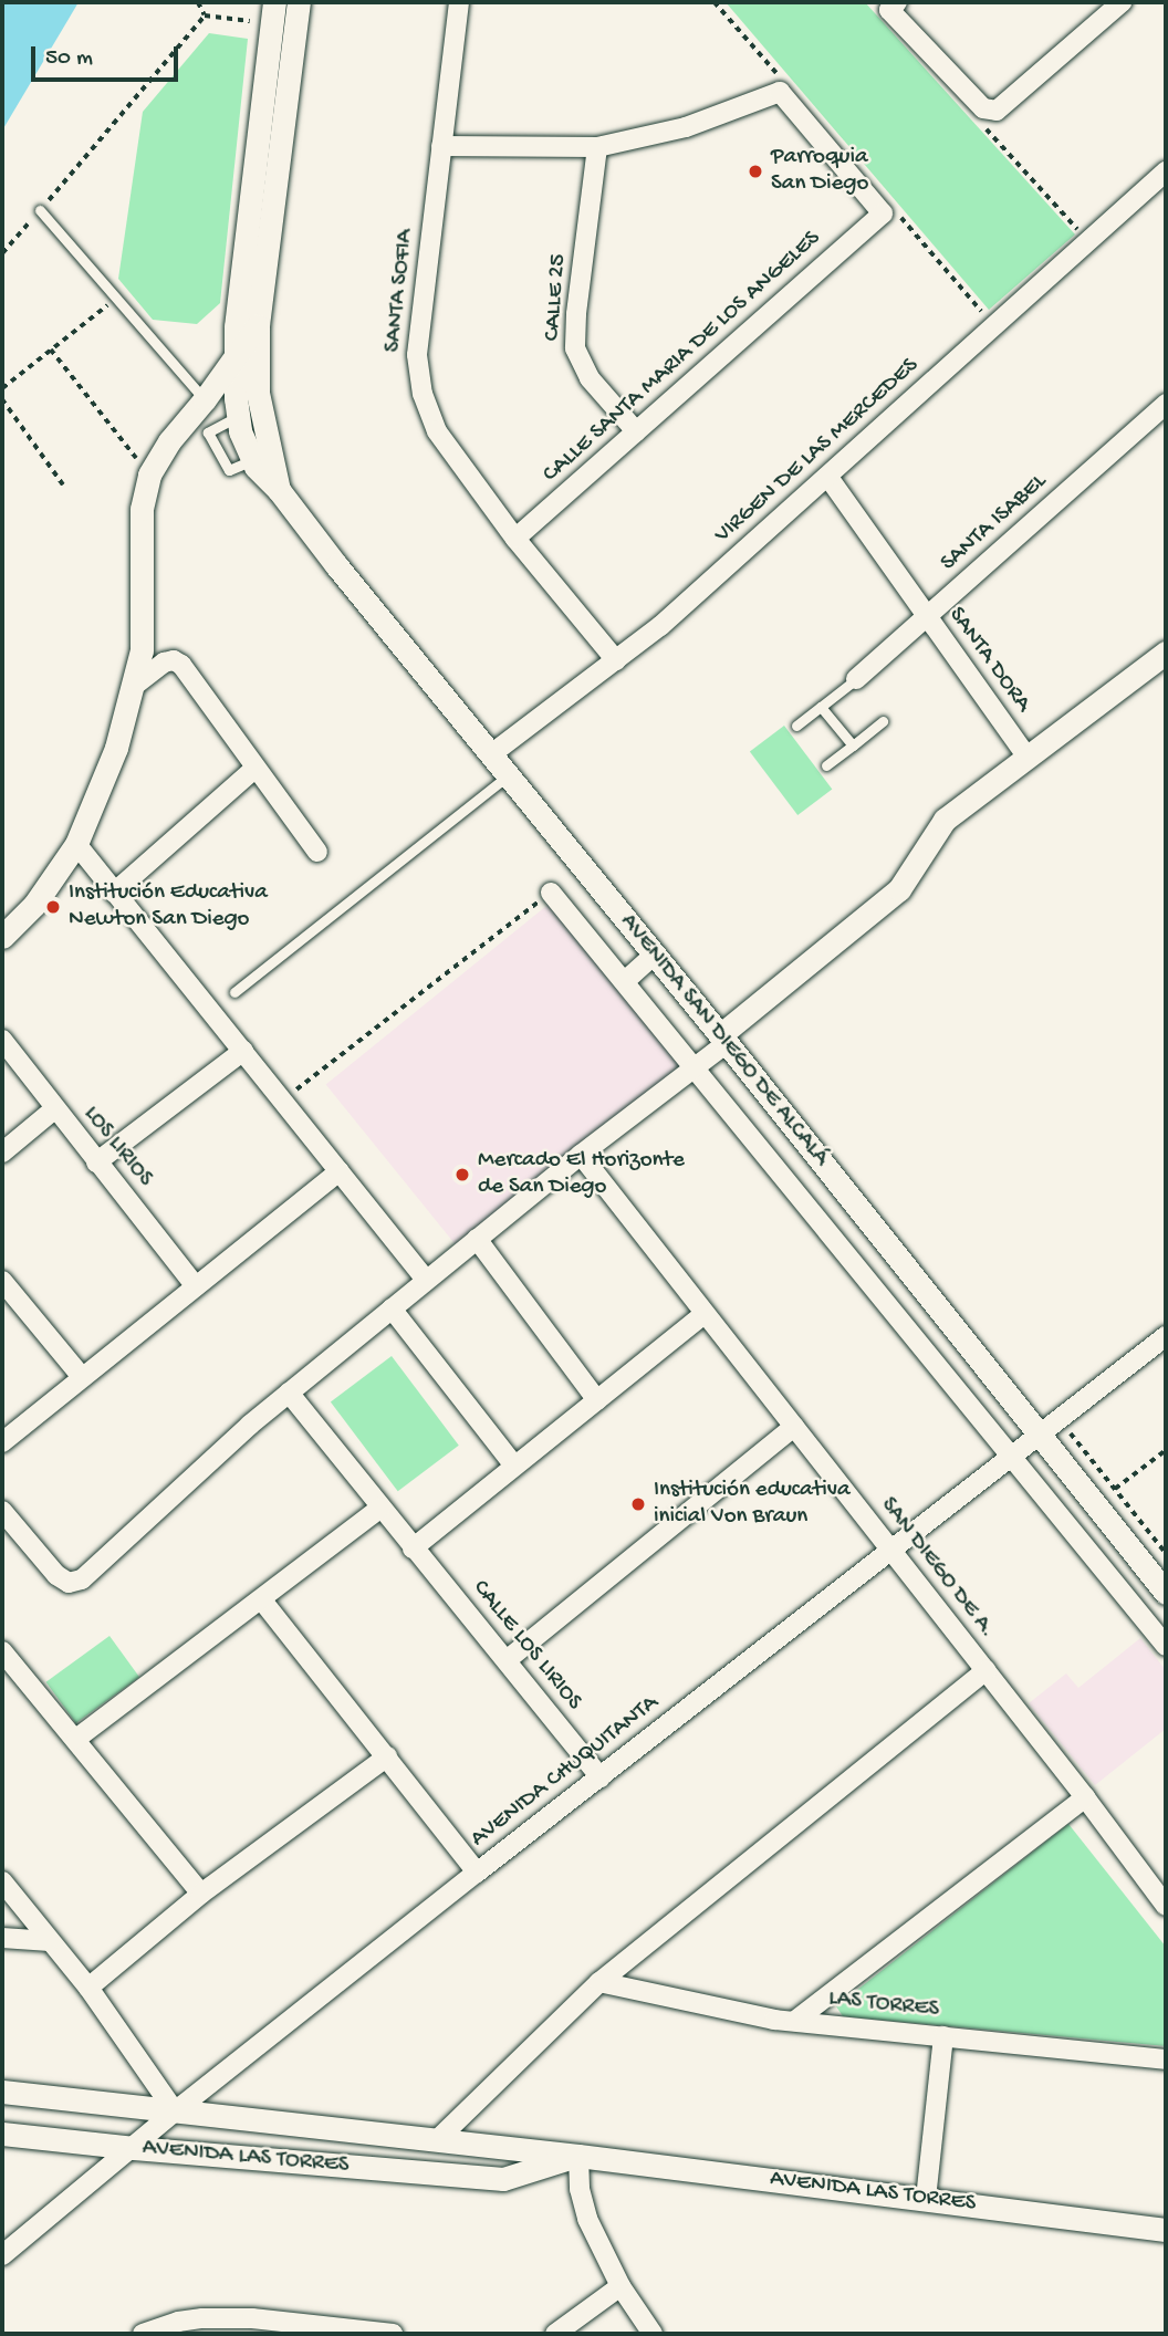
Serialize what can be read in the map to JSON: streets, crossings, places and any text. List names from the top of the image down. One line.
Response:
{"streets":{"street":["SANTA SOFIA","CALLE 25","CALLE SANTA MARIA DE LOS ANGELES","VIRGEN DE LAS MERCEDES","SANTA ISABEL","SANTA DORA","AVENIDA SAN DIEGO DE ALCALÁ","LOS LIRIOS","SAN DIEGO DE A.","CALLE LOS LIRIOS","AVENIDA CHUQUITANTA","LAS TORRES","AVENIDA LAS TORRES"]},"crossings":[["SANTA SOFIA","CALLE SANTA MARIA DE LOS ANGELES"],["SANTA SOFIA","VIRGEN DE LAS MERCEDES"],["CALLE 25","CALLE SANTA MARIA DE LOS ANGELES"],["VIRGEN DE LAS MERCEDES","SANTA DORA"],["VIRGEN DE LAS MERCEDES","AVENIDA SAN DIEGO DE ALCALÁ"],["SANTA ISABEL","SANTA DORA"],["AVENIDA SAN DIEGO DE ALCALÁ","AVENIDA CHUQUITANTA"],["SAN DIEGO DE A.","AVENIDA CHUQUITANTA"],["CALLE LOS LIRIOS","AVENIDA CHUQUITANTA"],["AVENIDA CHUQUITANTA","AVENIDA LAS TORRES"]],"places":["Parroquia San Diego","Institución Educativa Newton San Diego","Mercado El Horizonte de San Diego","Institución educativa inicial Von Braun"],"scale_bar":"50 m"}
